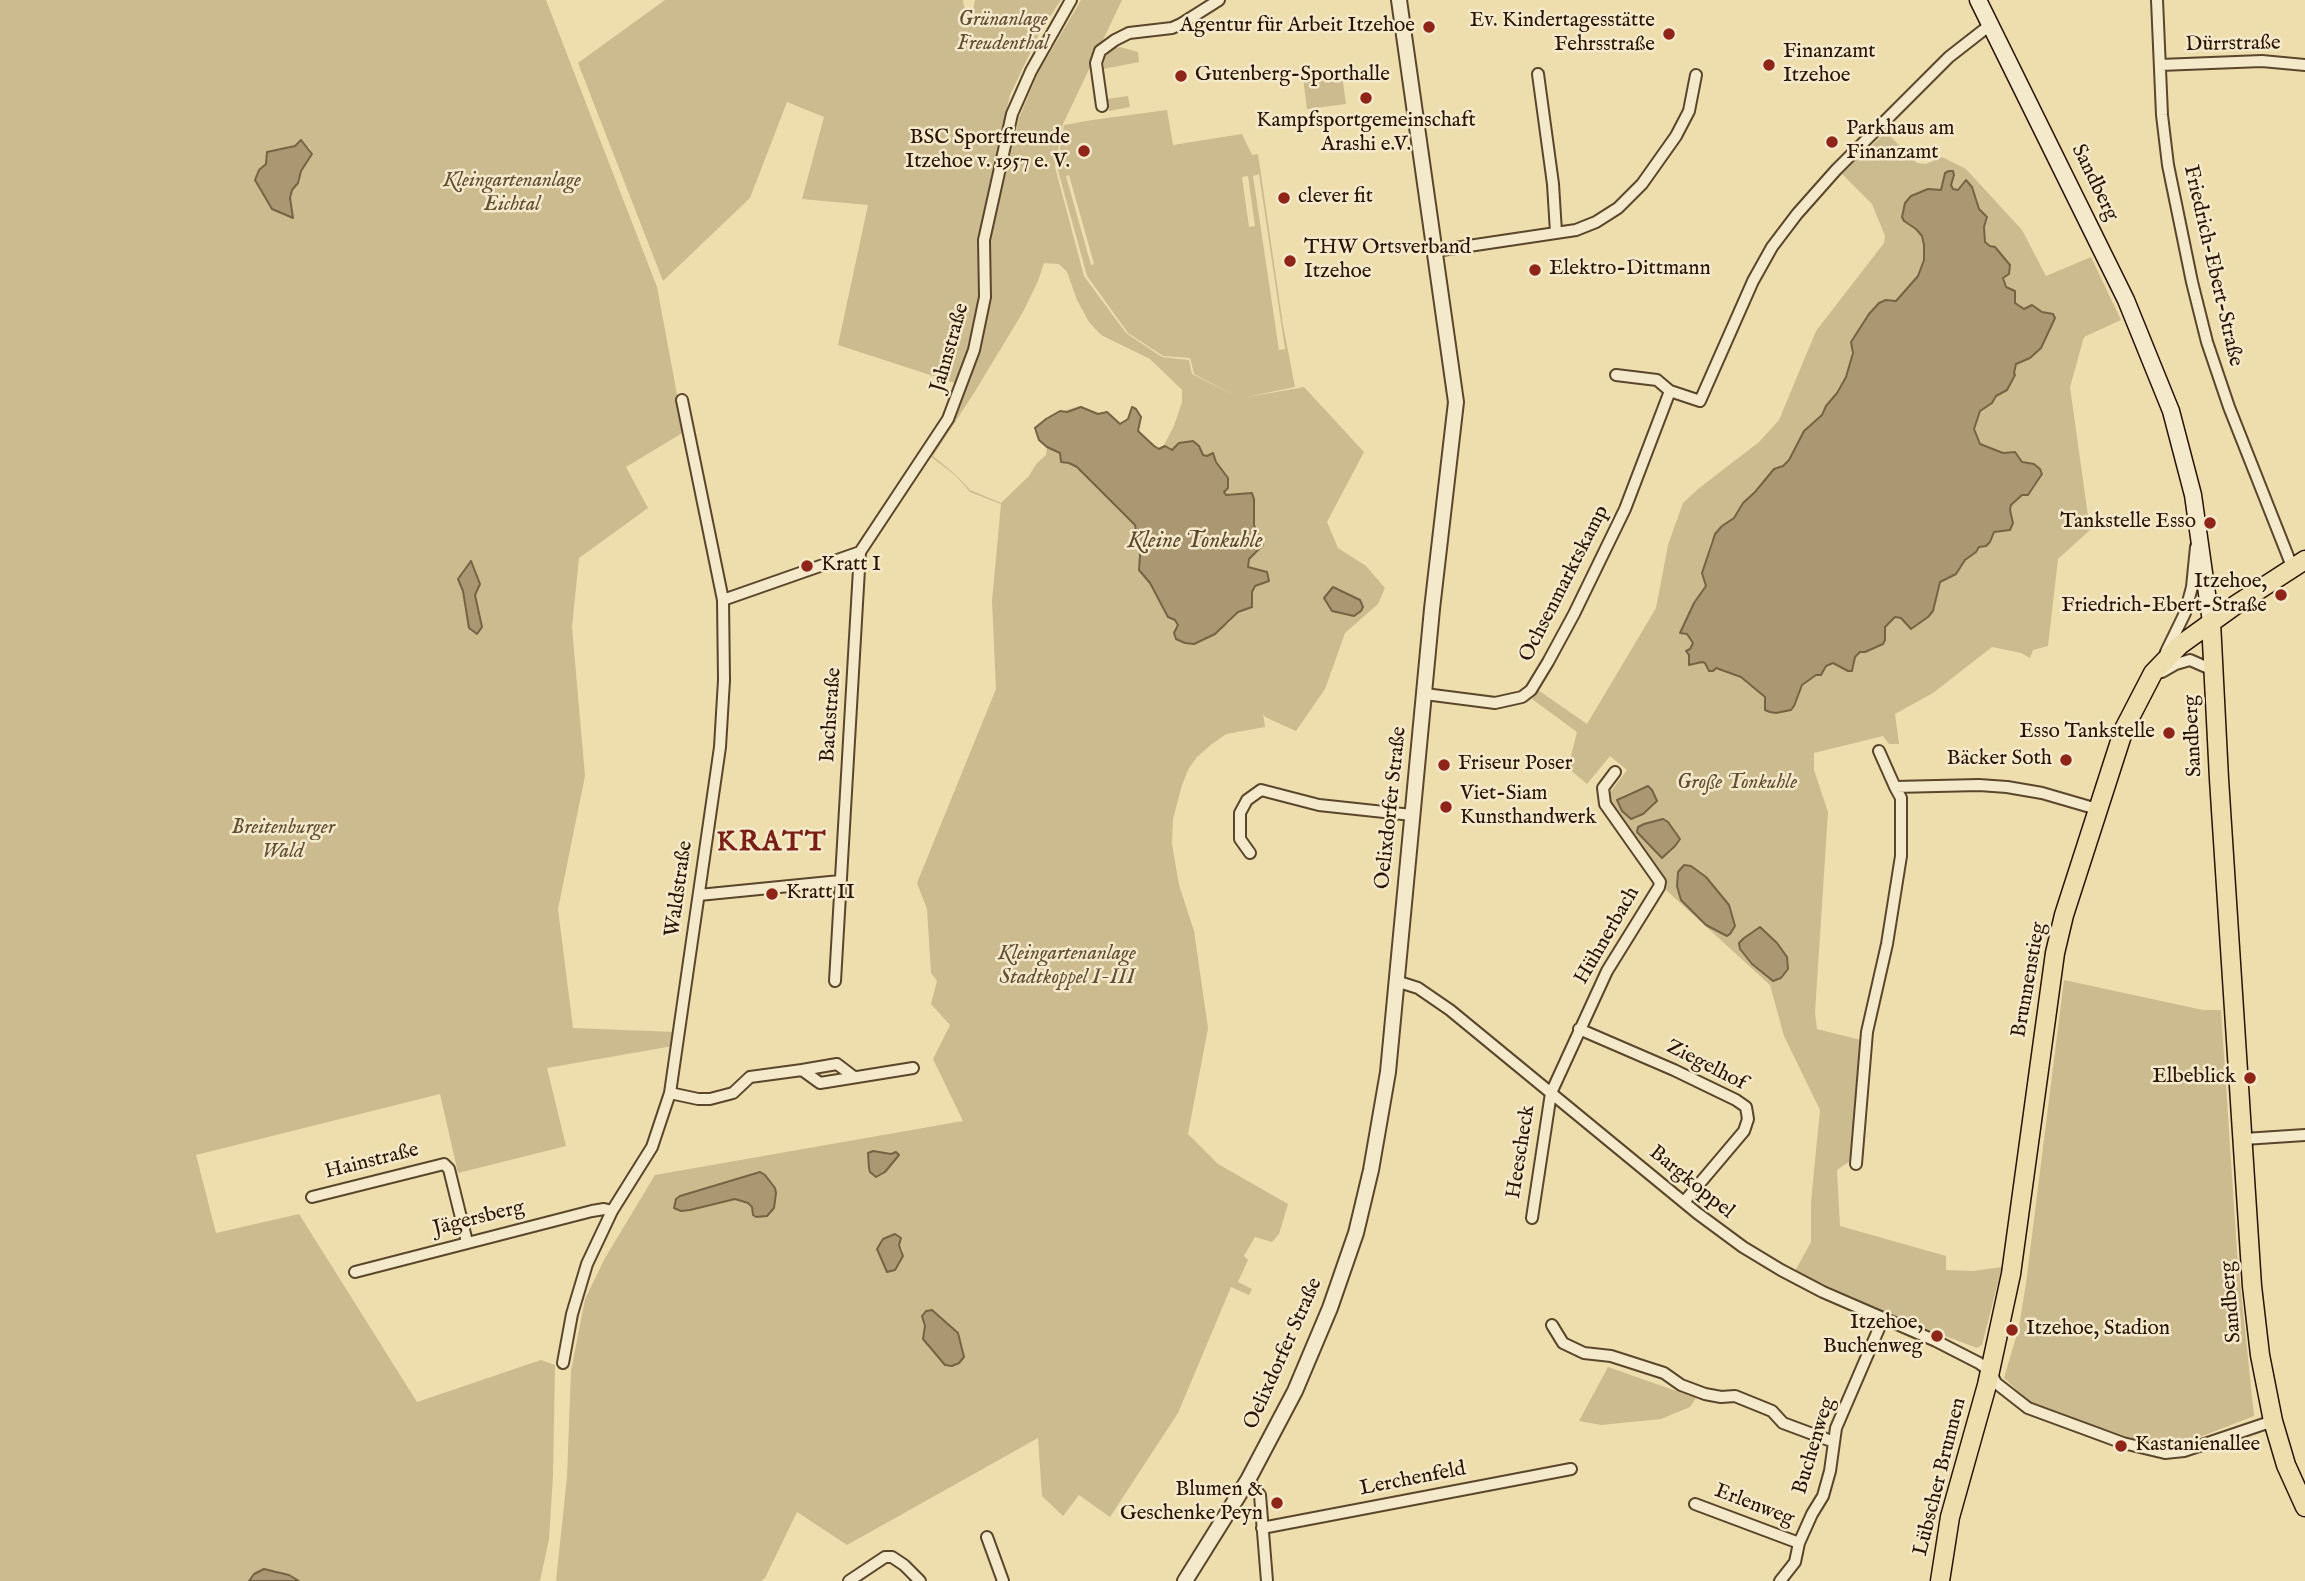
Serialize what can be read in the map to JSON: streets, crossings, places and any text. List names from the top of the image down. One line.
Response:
{"streets":{"main road":["Sandberg","Brunnenstieg","Lübscher Brunnen"],"street":["Dürrstraße","Friedrich-Ebert-Straße","Jahnstraße","Ochsenmarktskamp","Bachstraße","Oelixdorfer Straße","Waldstraße","Hühnerbach","Ziegelhof","Heescheck","Hainstraße","Bargkoppel","Jägersberg","Buchenweg","Lerchenfeld","Erlenweg"]},"crossings":[["Dürrstraße","Friedrich-Ebert-Straße"],["Sandberg","Brunnenstieg"],["Sandberg","Bargkoppel"],["Friedrich-Ebert-Straße","Brunnenstieg"],["Jahnstraße","Bachstraße"],["Ochsenmarktskamp","Oelixdorfer Straße"],["Oelixdorfer Straße","Bargkoppel"],["Waldstraße","Jägersberg"],["Hühnerbach","Ziegelhof"],["Hühnerbach","Heescheck"],["Hühnerbach","Bargkoppel"],["Brunnenstieg","Bargkoppel"],["Brunnenstieg","Lübscher Brunnen"],["Ziegelhof","Bargkoppel"],["Heescheck","Bargkoppel"],["Hainstraße","Jägersberg"],["Bargkoppel","Buchenweg"],["Bargkoppel","Lübscher Brunnen"],["Buchenweg","Erlenweg"]],"districts":["KRATT"],"water":["Kleine Tonkuhle"],"parks":["Grünanlage Freudenthal","Kleingartenanlage Eichtal","Große Tonkuhle","Breitenburger Wald","Kleingartenanlage Stadtkoppel I-III"],"places":["Agentur für Arbeit Itzehoe","Ev. Kindertagesstätte Fehrsstraße","Finanzamt Itzehoe","Gutenberg-Sporthalle","Kampfsportgemeinschaft Arashi e.V.","Parkhaus am Finanzamt","BSC Sportfreunde Itzehoe v. 1957 e. V.","clever fit","THW Ortsverband Itzehoe","Elektro-Dittmann","Tankstelle Esso","Kratt I","Itzehoe, Friedrich-Ebert-Straße","Esso Tankstelle","Bäcker Soth","Friseur Poser","Viet-Siam Kunsthandwerk","Kratt II","Elbeblick","Itzehoe, Stadion","Itzehoe, Buchenweg","Kastanienallee","Blumen & Geschenke Peyn"]}
